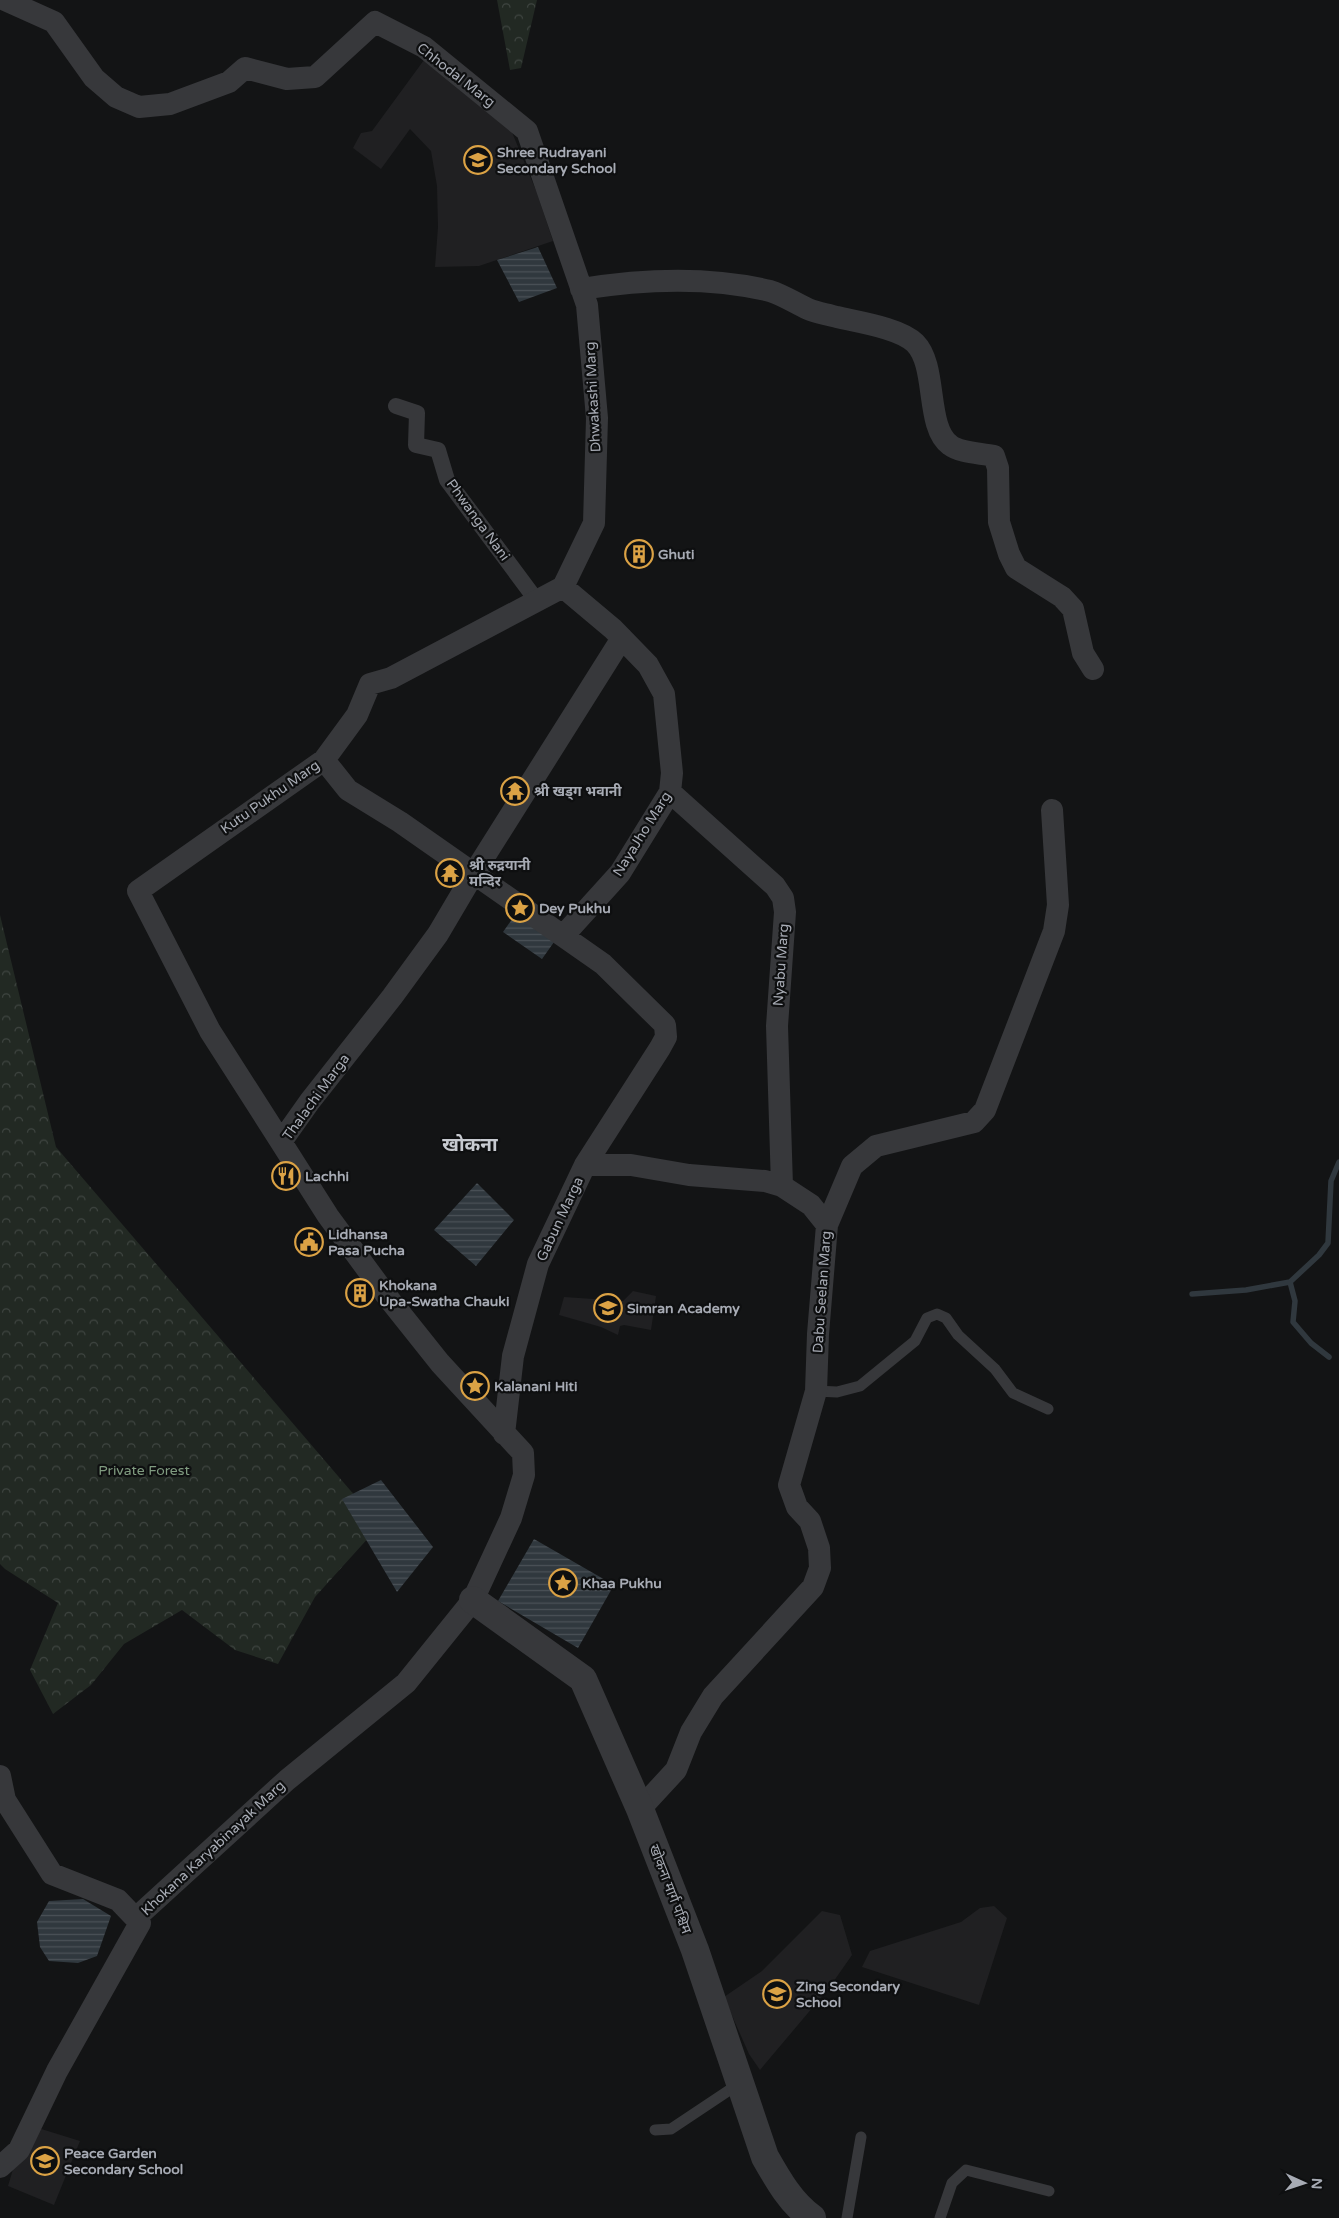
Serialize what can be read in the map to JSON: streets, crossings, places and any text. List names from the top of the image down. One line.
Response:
{"streets":{"street":["Chhodal Marg","Dhwakashi Marg","Phwanga Nani","Kutu Pukhu Marg","NayaJho Marg","Nyabu Marg","Thalachi Marga","Gabun Marga","Dabu Seelan Marg","Khokana Karyabinayak Marg","खोकना मार्ग पश्चिम"]},"crossings":[["Chhodal Marg","Dhwakashi Marg"],["Dhwakashi Marg","Kutu Pukhu Marg"],["Phwanga Nani","Kutu Pukhu Marg"],["Kutu Pukhu Marg","Thalachi Marga"],["NayaJho Marg","Nyabu Marg"],["NayaJho Marg","Thalachi Marga"],["NayaJho Marg","Gabun Marga"],["Thalachi Marga","Gabun Marga"],["Thalachi Marga","Khokana Karyabinayak Marg"],["Thalachi Marga","खोकना मार्ग पश्चिम"],["Dabu Seelan Marg","खोकना मार्ग पश्चिम"],["Khokana Karyabinayak Marg","खोकना मार्ग पश्चिम"]],"districts":["खोकना"],"parks":["Private Forest"],"places":{"school or university":["Shree Rudrayani Secondary School","Simran Academy","Zing Secondary School","Peace Garden Secondary School"],"building":["Ghuti","Khokana Upa-Swatha Chauki"],"temple":["श्री खड्ग भवानी","श्री रुद्रयानी मन्दिर"],"place":["Dey Pukhu","Kalanani Hiti","Khaa Pukhu"],"restaurant":["Lachhi"],"public building":["Lidhansa Pasa Pucha"]},"north":"right"}
